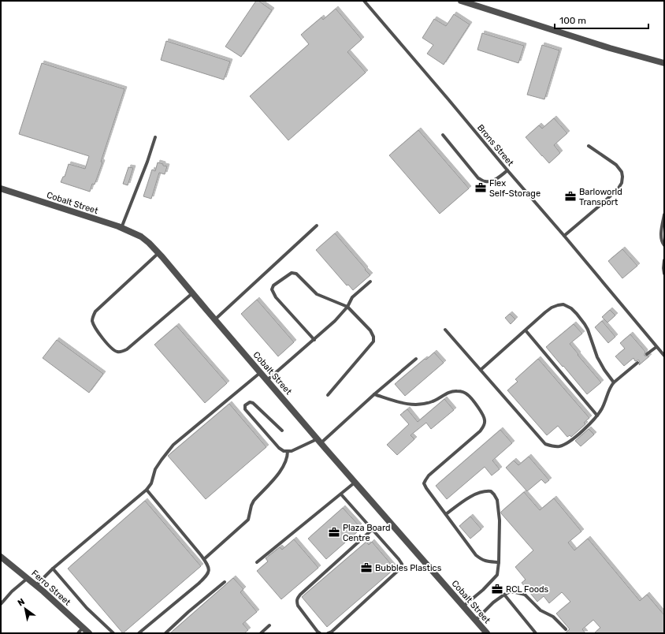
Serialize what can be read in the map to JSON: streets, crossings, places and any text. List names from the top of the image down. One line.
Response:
{"streets":{"street":["Cobalt Street","Ferro Street"],"lane":["Brons Street"]},"places":{"office":["Flex Self-Storage","Barloworld Transport","Plaza Board Centre","Bubbles Plastics","RCL Foods"]},"scale_bar":"100 m","north":"top left"}
